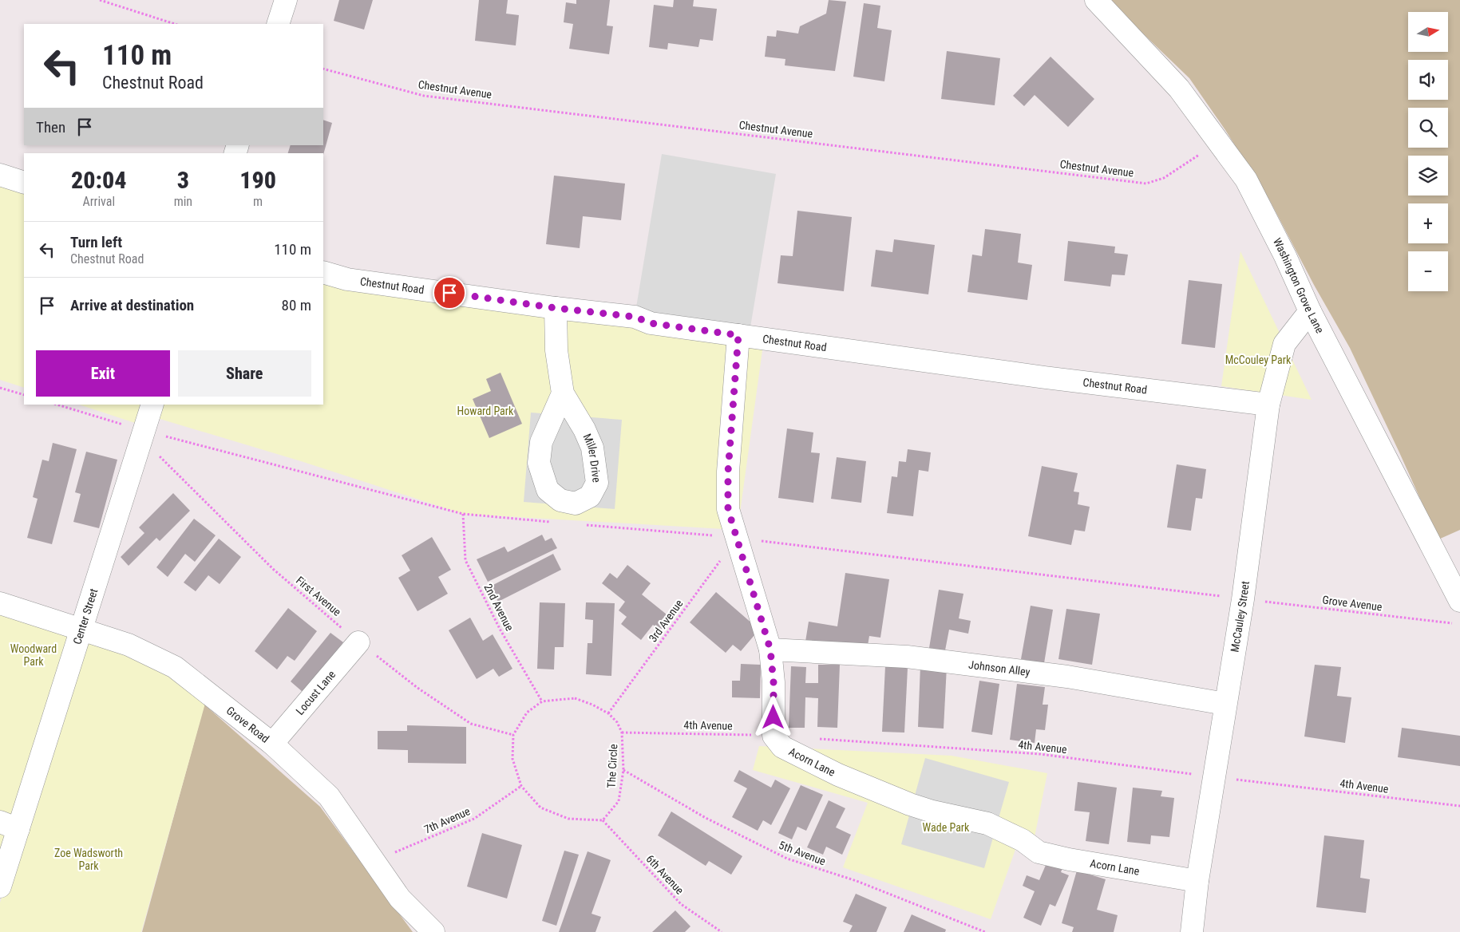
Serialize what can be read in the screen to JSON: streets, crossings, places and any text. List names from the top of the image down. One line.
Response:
{"streets":{"street":["Chestnut Road","Washington Grove Lane","Center Street","McCauley Street","Johnson Alley","Locust Lane","Grove Road","Acorn Lane"],"path":["Chestnut Avenue","First Avenue","Grove Avenue","2nd Avenue","3rd Avenue","4th Avenue","The Circle","7th Avenue","5th Avenue","6th Avenue"]},"crossings":[["Chestnut Avenue","Washington Grove Lane"],["Chestnut Road","McCauley Street"],["Washington Grove Lane","McCauley Street"],["First Avenue","2nd Avenue"],["First Avenue","Center Street"],["First Avenue","3rd Avenue"],["First Avenue","Locust Lane"],["First Avenue","4th Avenue"],["First Avenue","The Circle"],["First Avenue","7th Avenue"],["First Avenue","5th Avenue"],["First Avenue","6th Avenue"],["Grove Avenue","McCauley Street"],["Grove Avenue","3rd Avenue"],["2nd Avenue","3rd Avenue"],["2nd Avenue","4th Avenue"],["2nd Avenue","The Circle"],["2nd Avenue","7th Avenue"],["2nd Avenue","5th Avenue"],["2nd Avenue","6th Avenue"],["Center Street","Grove Road"],["McCauley Street","Johnson Alley"],["McCauley Street","4th Avenue"],["McCauley Street","Acorn Lane"],["3rd Avenue","4th Avenue"],["3rd Avenue","The Circle"],["3rd Avenue","7th Avenue"],["3rd Avenue","5th Avenue"],["3rd Avenue","6th Avenue"],["Locust Lane","Grove Road"],["Grove Road","7th Avenue"],["4th Avenue","Acorn Lane"],["4th Avenue","The Circle"],["4th Avenue","7th Avenue"],["4th Avenue","5th Avenue"],["4th Avenue","6th Avenue"],["The Circle","7th Avenue"],["The Circle","5th Avenue"],["The Circle","6th Avenue"],["7th Avenue","5th Avenue"],["7th Avenue","6th Avenue"],["5th Avenue","6th Avenue"]],"parks":["McCouley Park","Howard Park","Woodward Park","Wade Park","Zoe Wadsworth Park"],"north":"right","page":{"map_buttons":["+","−"],"turn":["110 m","Chestnut Road"],"then":"Then","eta":["20:04","Arrival","3","min","190","m"],"list":[{"name":"Turn left","note":"Chestnut Road","value":"110 m"},{"name":"Arrive at destination","value":"80 m"}],"buttons":["Exit","Share"]}}
